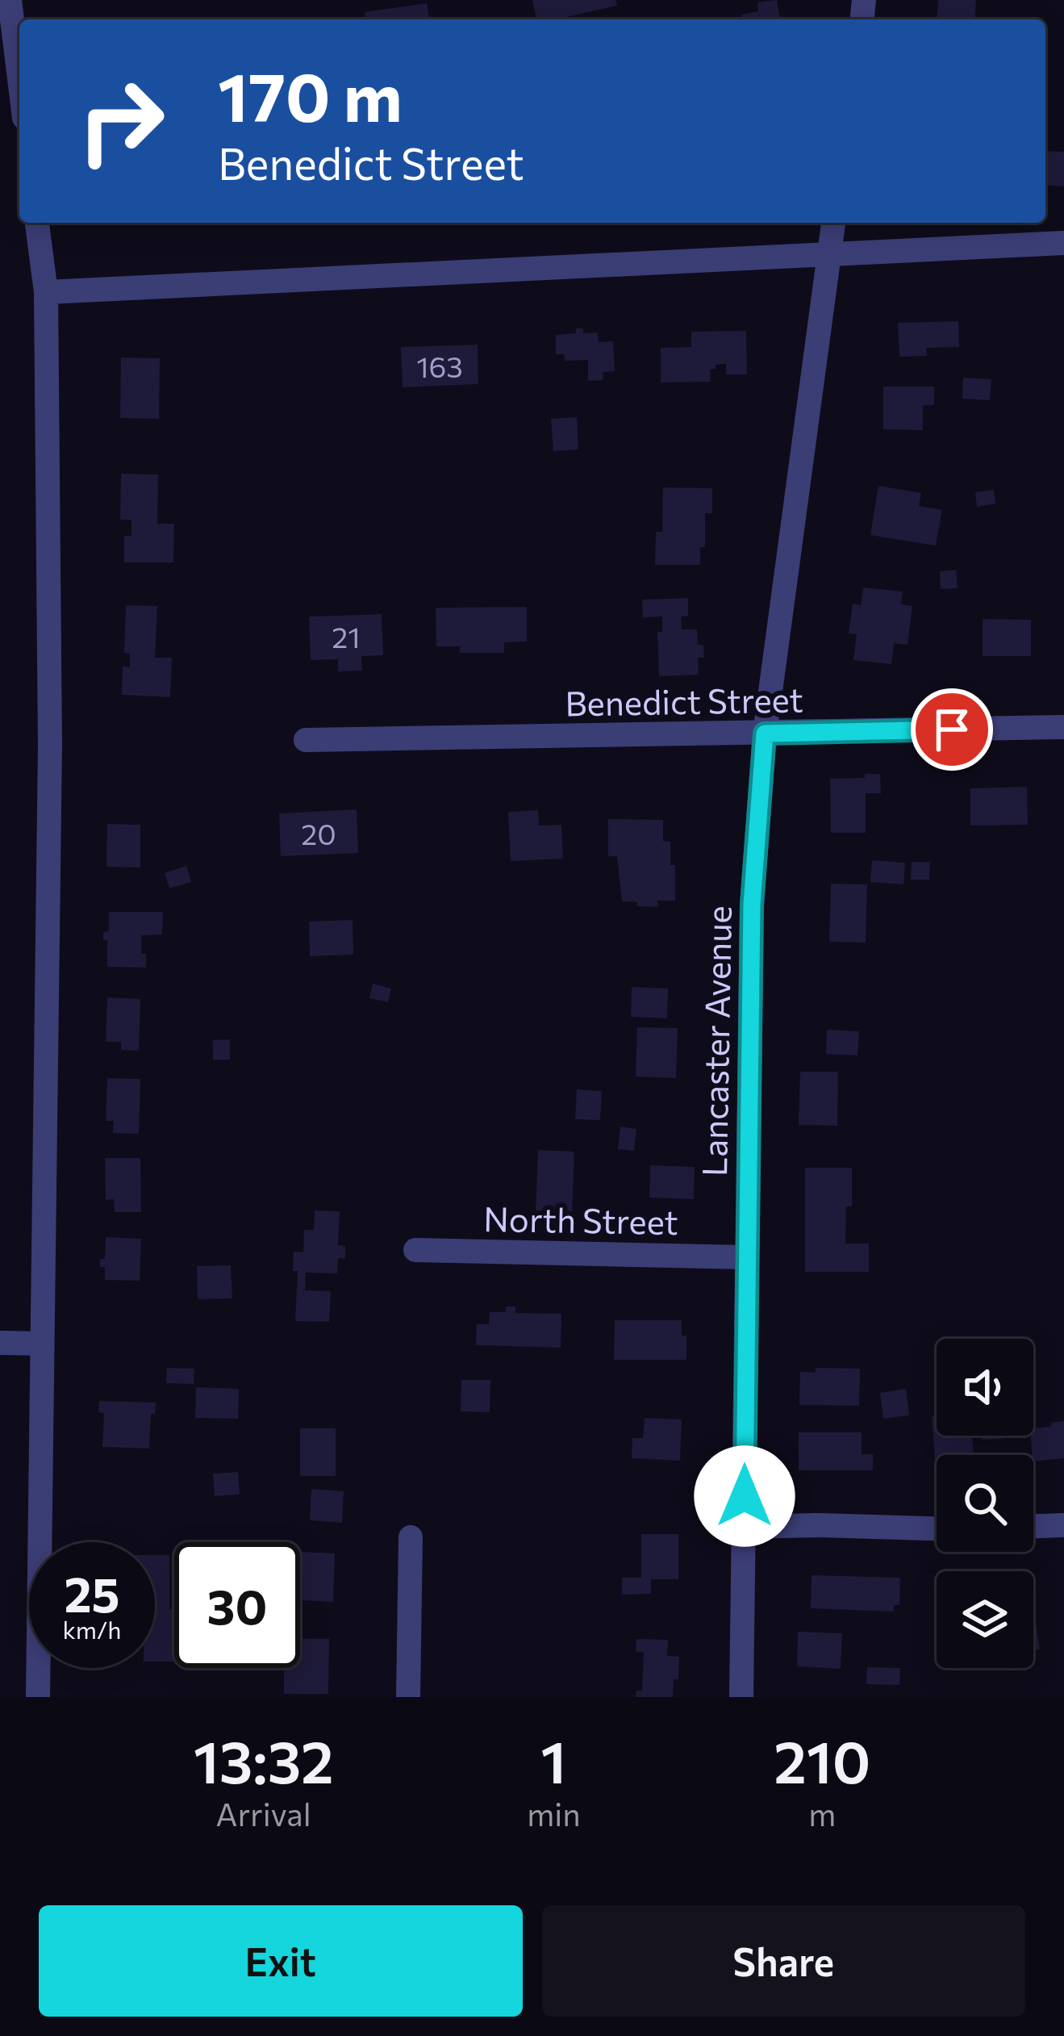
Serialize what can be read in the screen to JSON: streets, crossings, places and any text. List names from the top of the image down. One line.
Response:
{"streets":{"street":["Benedict Street","Lancaster Avenue","North Street"]},"crossings":[["Benedict Street","Lancaster Avenue"],["Lancaster Avenue","North Street"]],"house_numbers":["163","21","20"],"page":{"turn":["170 m","Benedict Street"],"speed":"25 km/h","limit":"30","eta":["13:32","Arrival","1","min","210","m"],"buttons":["Exit","Share"]}}
